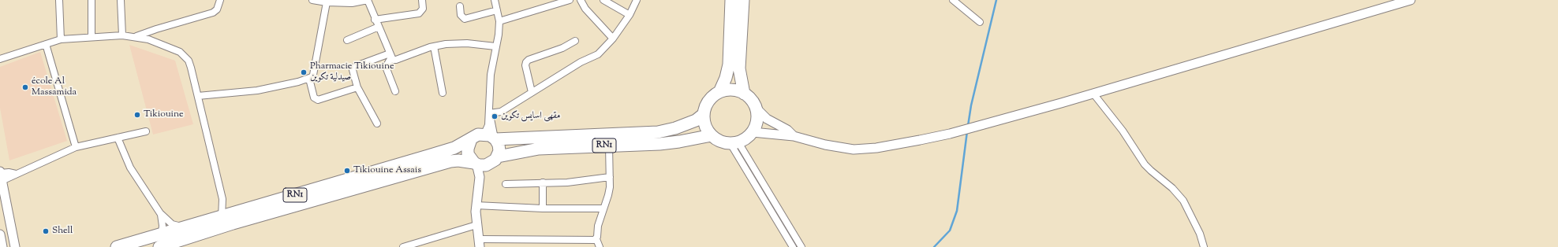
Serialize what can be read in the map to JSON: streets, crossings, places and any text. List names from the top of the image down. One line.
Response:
{"streets":{"highway":["RN1"]},"places":["Pharmacie Tikiouine صيدلية تكوين","école Al Massamida","Tikiouine","مقهى اسايس تكوين","Tikiouine Assais","Shell"]}
